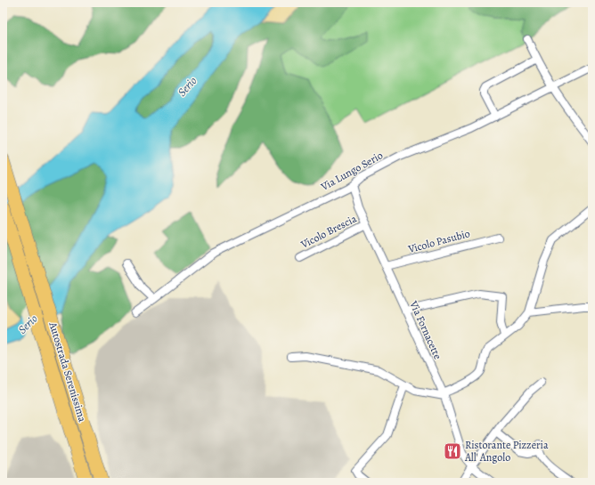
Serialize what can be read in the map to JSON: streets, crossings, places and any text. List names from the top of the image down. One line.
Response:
{"streets":{"highway":["Autostrada Serenissima"],"street":["Via Lungo Serio","Vicolo Brescia","Vicolo Pasubio","Via Fornacette"]},"crossings":[["Via Lungo Serio","Via Fornacette"],["Vicolo Brescia","Via Fornacette"],["Vicolo Pasubio","Via Fornacette"]],"water":["Serio"],"places":{"restaurant":["Ristorante Pizzeria All' Angolo"]}}
